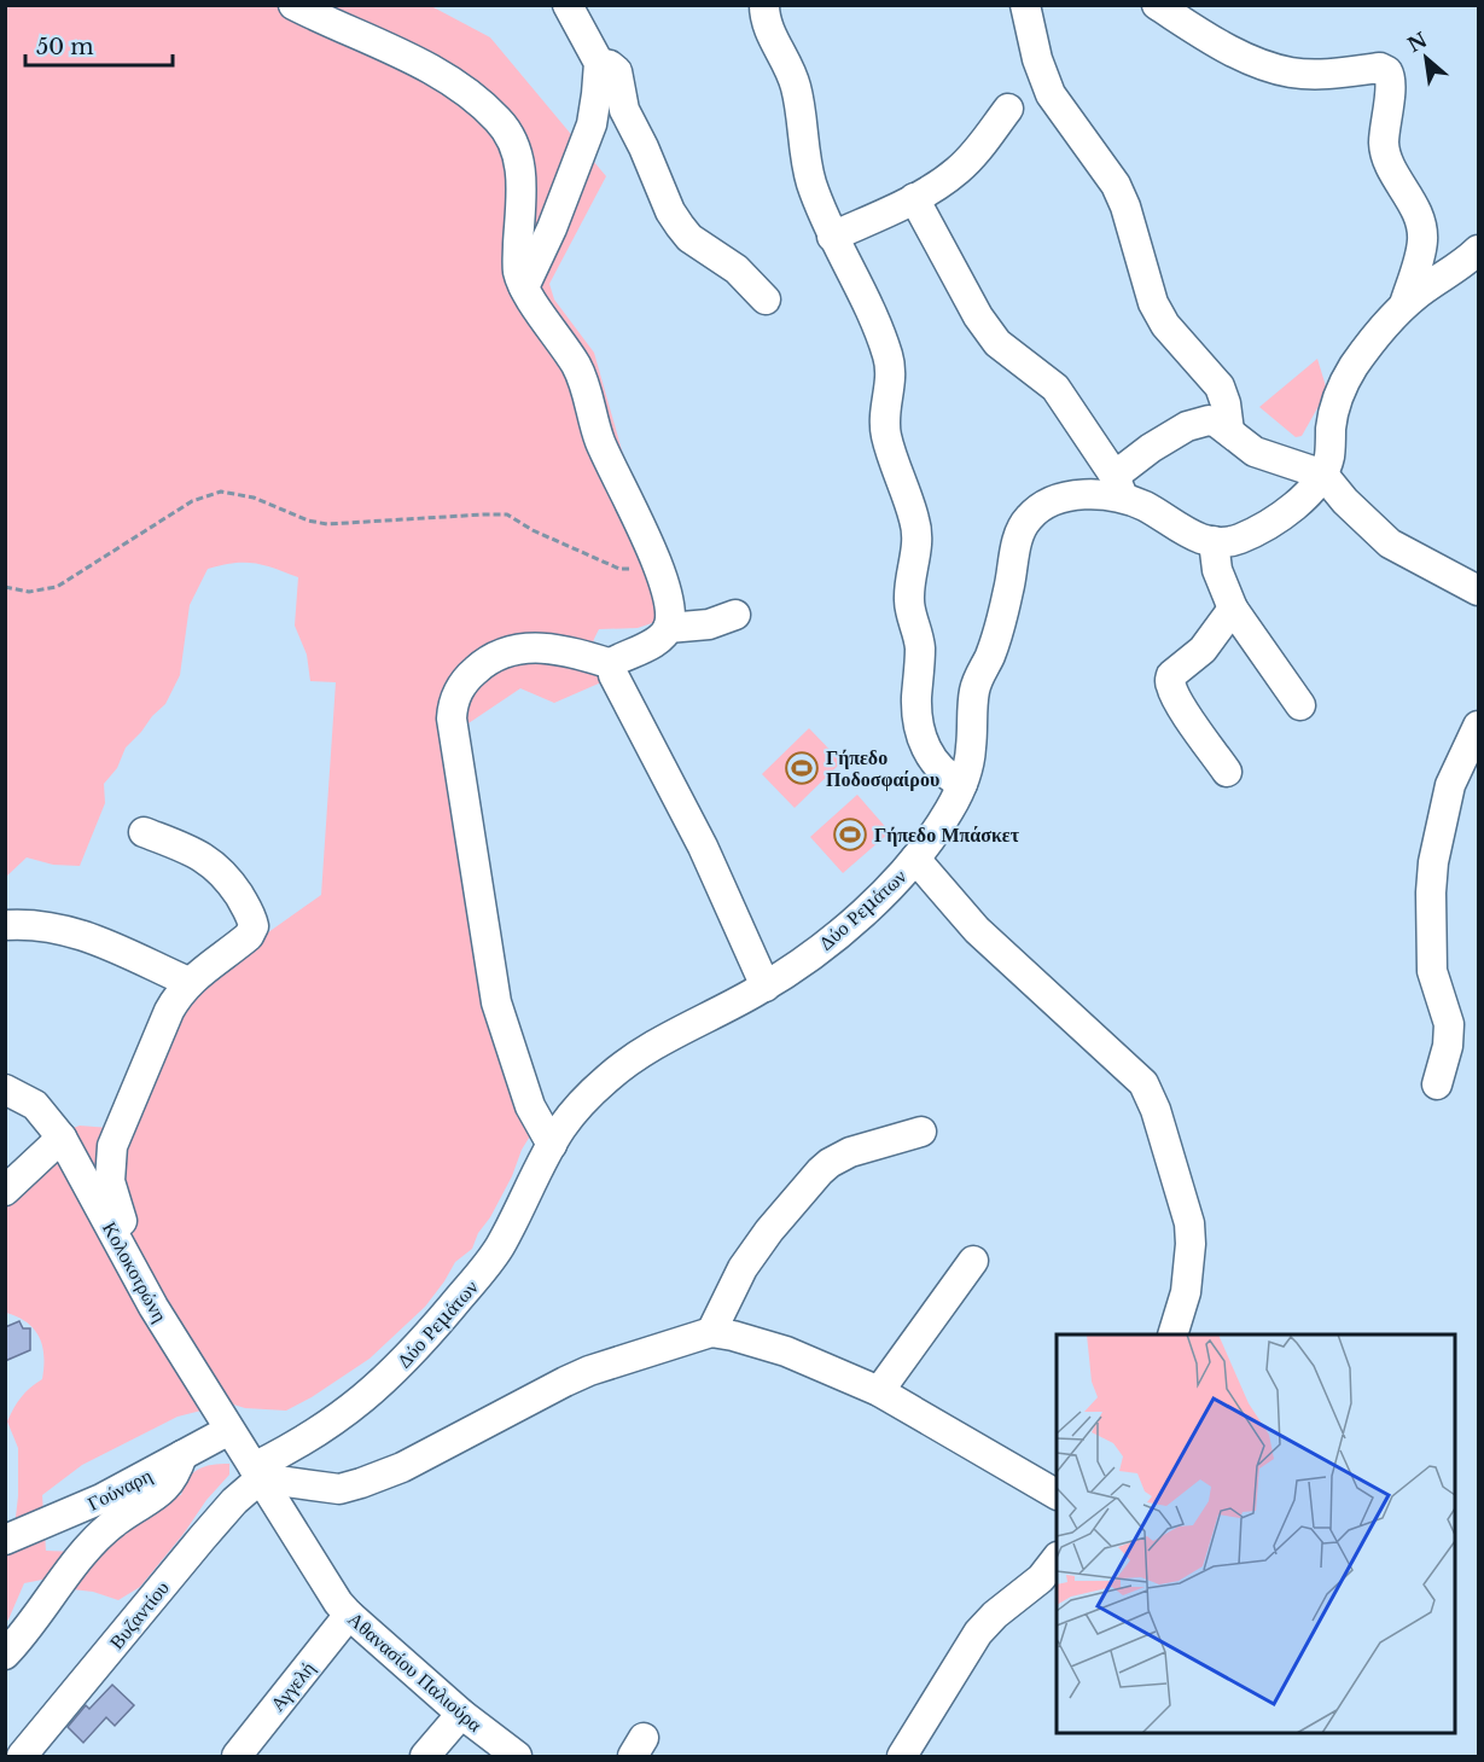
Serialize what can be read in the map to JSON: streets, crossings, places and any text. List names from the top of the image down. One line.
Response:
{"streets":{"street":["Δύο Ρεμάτων","Κολοκοτρώνη","Γούναρη","Βυζαντίου","Αθανασίου Παλιούρα","Αγγελή"]},"crossings":[["Δύο Ρεμάτων","Κολοκοτρώνη"],["Δύο Ρεμάτων","Βυζαντίου"],["Δύο Ρεμάτων","Αθανασίου Παλιούρα"],["Κολοκοτρώνη","Γούναρη"],["Κολοκοτρώνη","Βυζαντίου"],["Κολοκοτρώνη","Αθανασίου Παλιούρα"],["Βυζαντίου","Αθανασίου Παλιούρα"],["Αθανασίου Παλιούρα","Αγγελή"]],"places":{"sports":["Γήπεδο Ποδοσφαίρου","Γήπεδο Μπάσκετ"]},"scale_bar":"50 m","north":"top left"}
